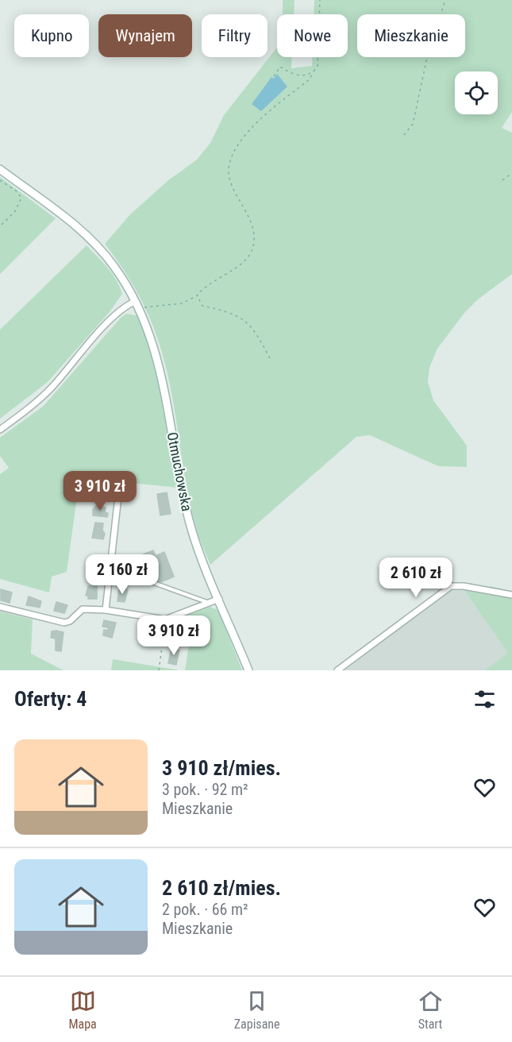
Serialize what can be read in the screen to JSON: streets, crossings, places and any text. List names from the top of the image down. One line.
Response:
{"streets":{"main road":["Otmuchowska"]},"page":{"chip":["Kupno","Wynajem","Filtry","Nowe","Mieszkanie"],"price":["3 910 zł","2 160 zł","2 610 zł","3 910 zł"],"heading":"Oferty: 4","list":[{"name":"3 910 zł/mies.","note":"3 pok. · 92 m² · Mieszkanie"},{"name":"2 610 zł/mies.","note":"2 pok. · 66 m² · Mieszkanie"}],"tabs":["Mapa","Zapisane","Start"]}}
